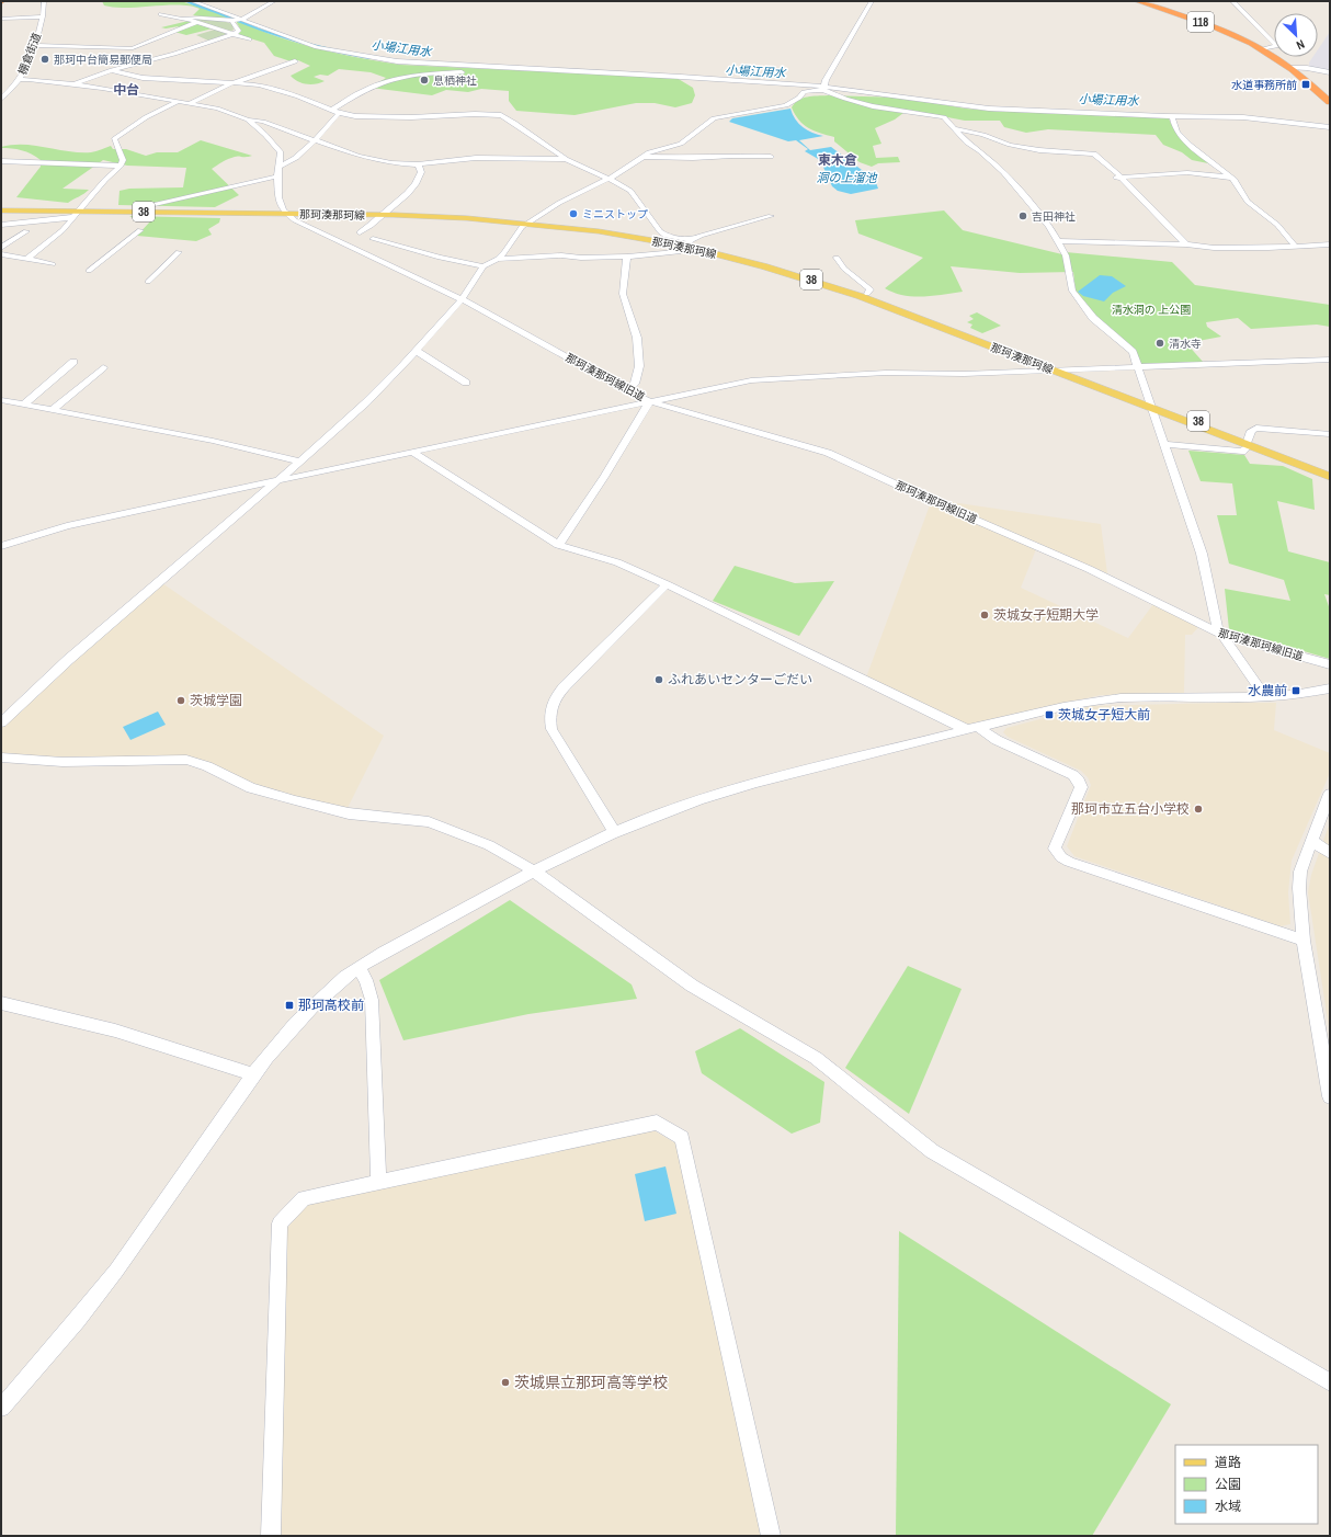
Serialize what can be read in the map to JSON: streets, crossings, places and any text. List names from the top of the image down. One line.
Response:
{"streets":{"highway":["118"],"main road":["38","那珂湊那珂線"],"street":["棚倉街道","那珂湊那珂線旧道"]},"crossings":[["那珂湊那珂線","那珂湊那珂線旧道"]],"districts":["中台","東木倉"],"water":["小場江用水","洞の上溜池"],"parks":["清水洞の 上公園"],"places":{"other":["那珂中台簡易郵便局","息栖神社","ミニストップ","吉田神社","清水寺","茨城女子短期大学","ふれあいセンターごだい","茨城学園","那珂市立五台小学校","茨城県立那珂高等学校"],"transit":["水道事務所前","水農前","茨城女子短大前","那珂高校前"]},"legend":["道路","公園","水域"],"north":"bottom right"}
